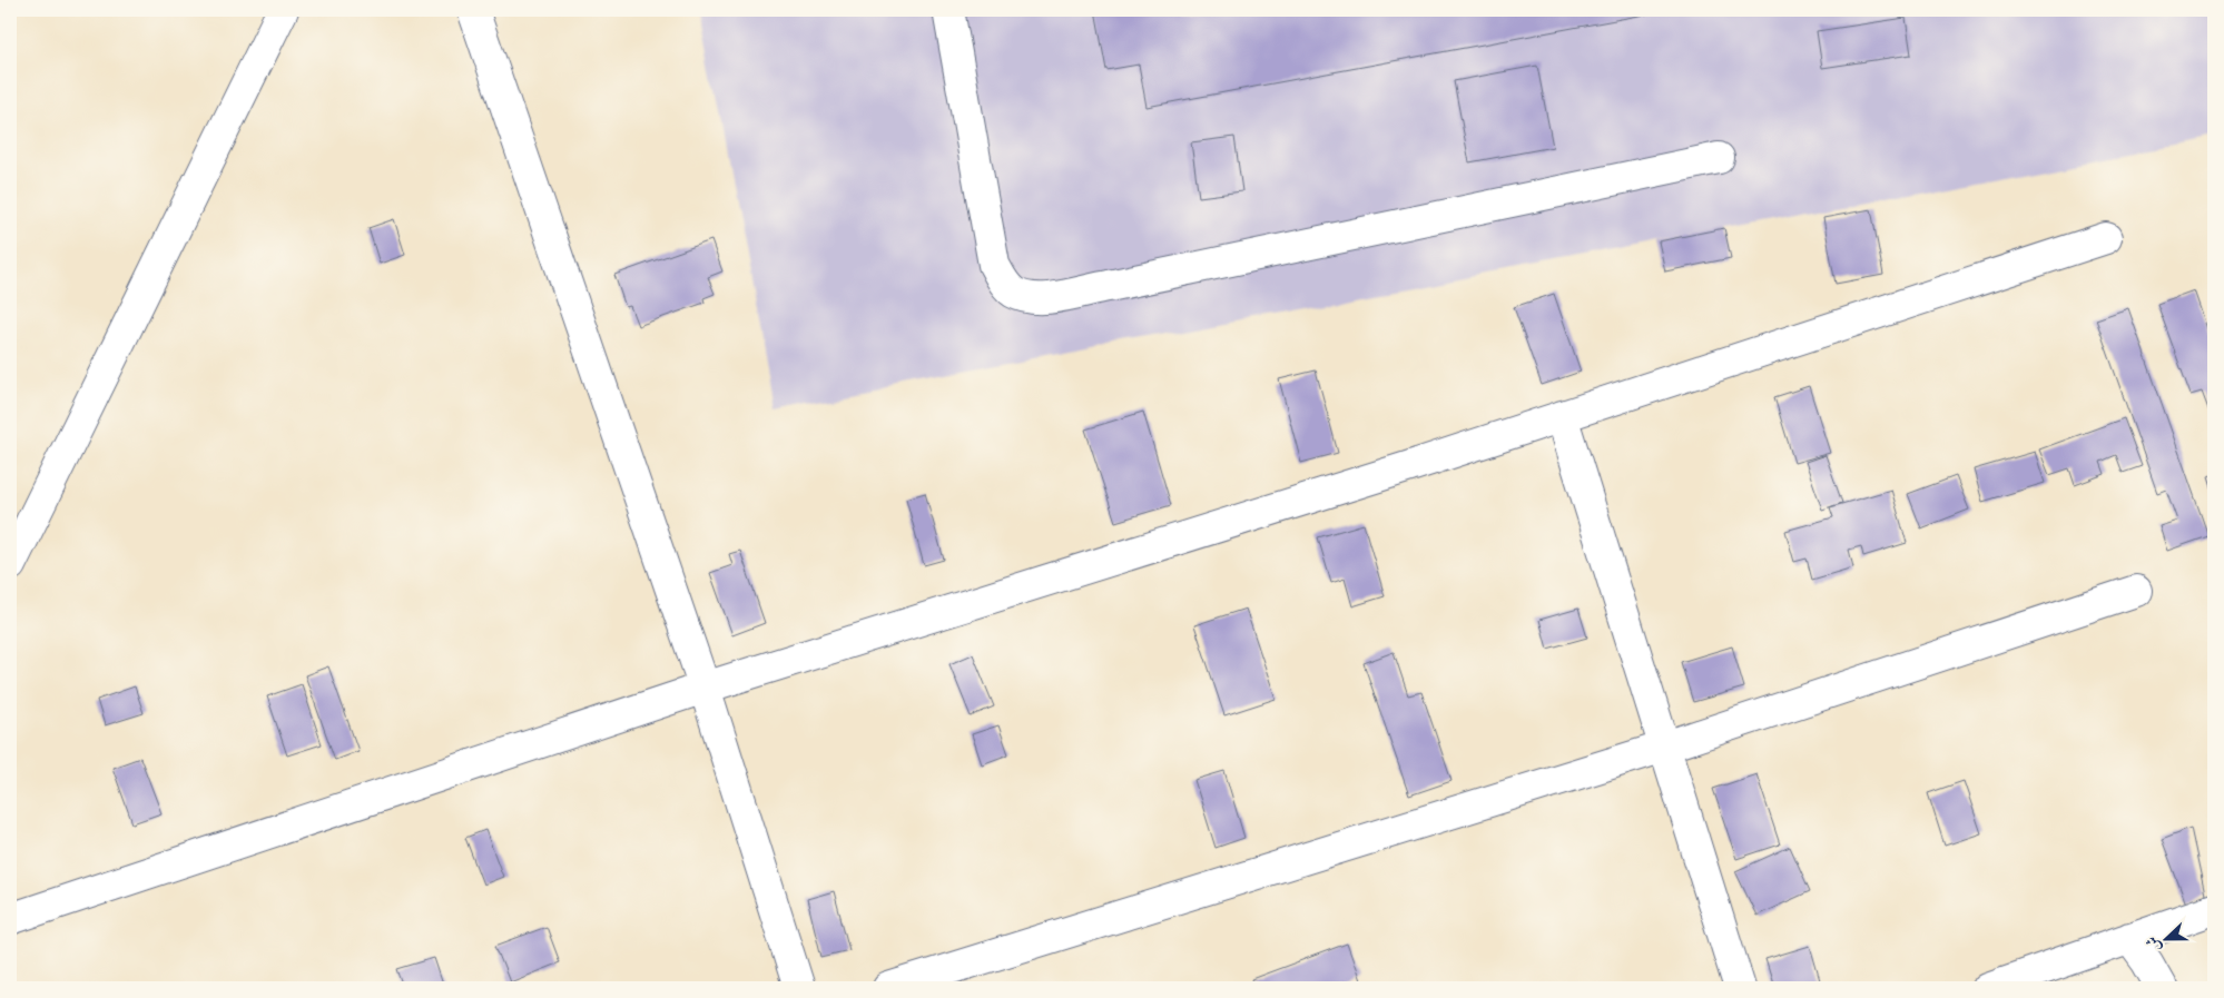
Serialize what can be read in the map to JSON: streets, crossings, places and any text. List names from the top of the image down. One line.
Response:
{"north":"left"}
